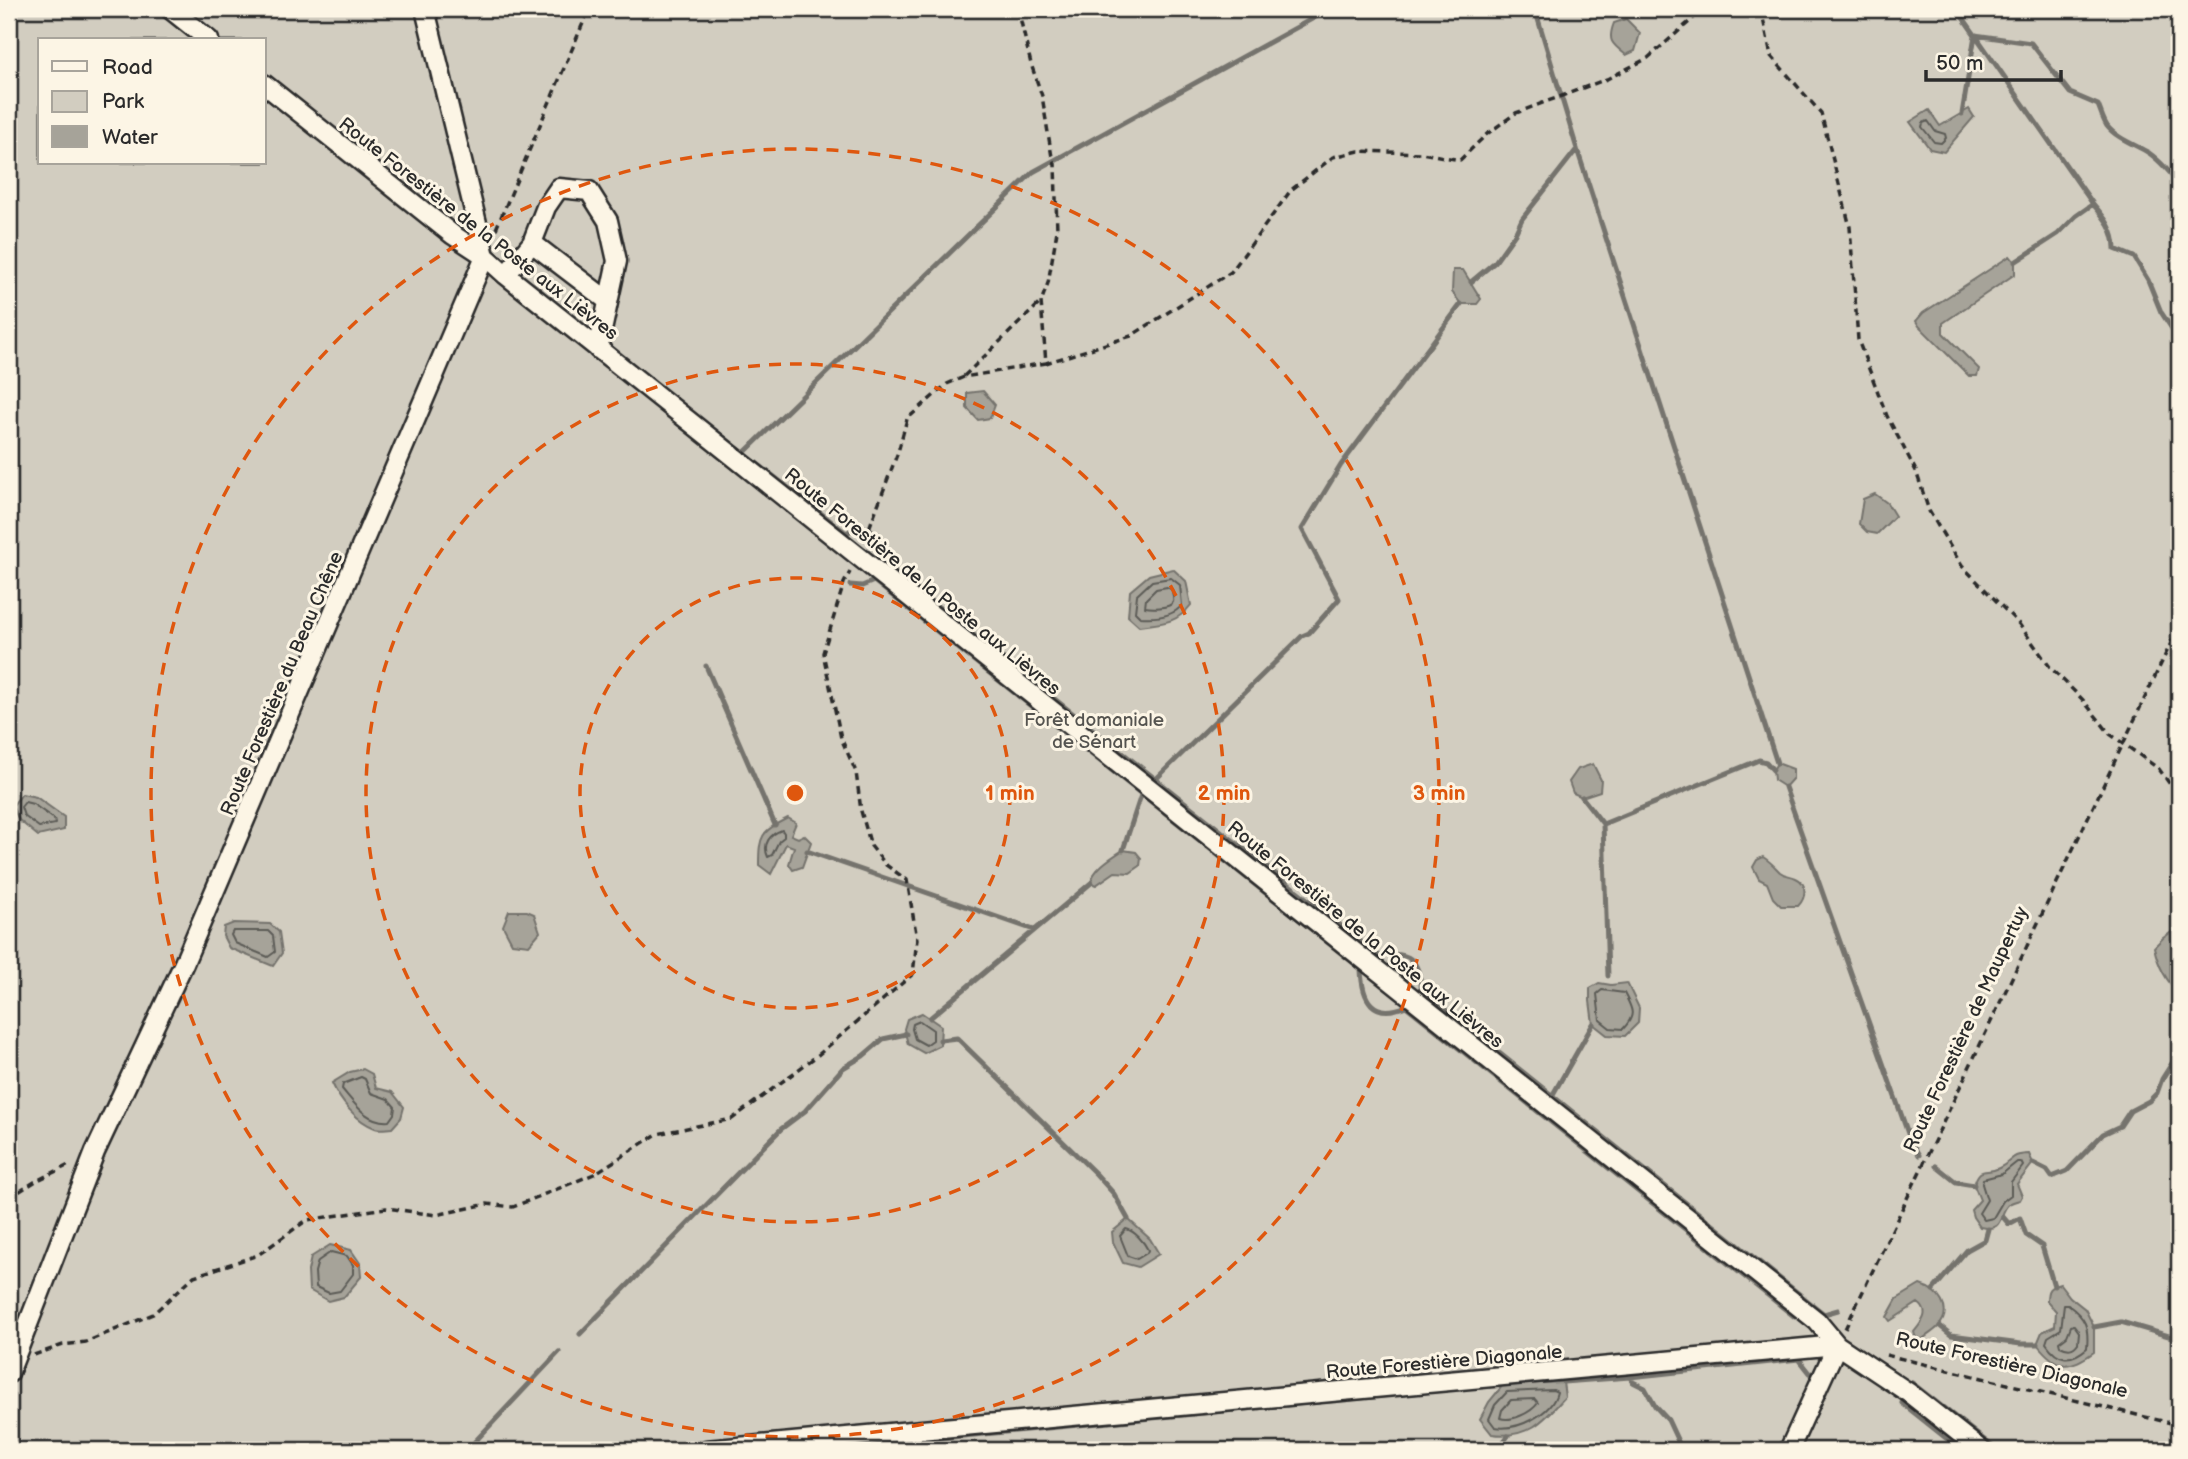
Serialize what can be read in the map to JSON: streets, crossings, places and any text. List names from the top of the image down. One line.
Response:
{"streets":{"street":["Route Forestière de la Poste aux Lièvres","Route Forestière du Beau Chêne","Route Forestière Diagonale"],"path":["Route Forestière de Maupertuy"]},"crossings":[["Route Forestière de la Poste aux Lièvres","Route Forestière du Beau Chêne"],["Route Forestière de la Poste aux Lièvres","Route Forestière de Maupertuy"],["Route Forestière de la Poste aux Lièvres","Route Forestière Diagonale"],["Route Forestière de Maupertuy","Route Forestière Diagonale"]],"parks":["Forêt domaniale de Sénart"],"legend":["Road","Park","Water"],"scale_bar":"50 m","rings":["1 min","2 min","3 min"]}
